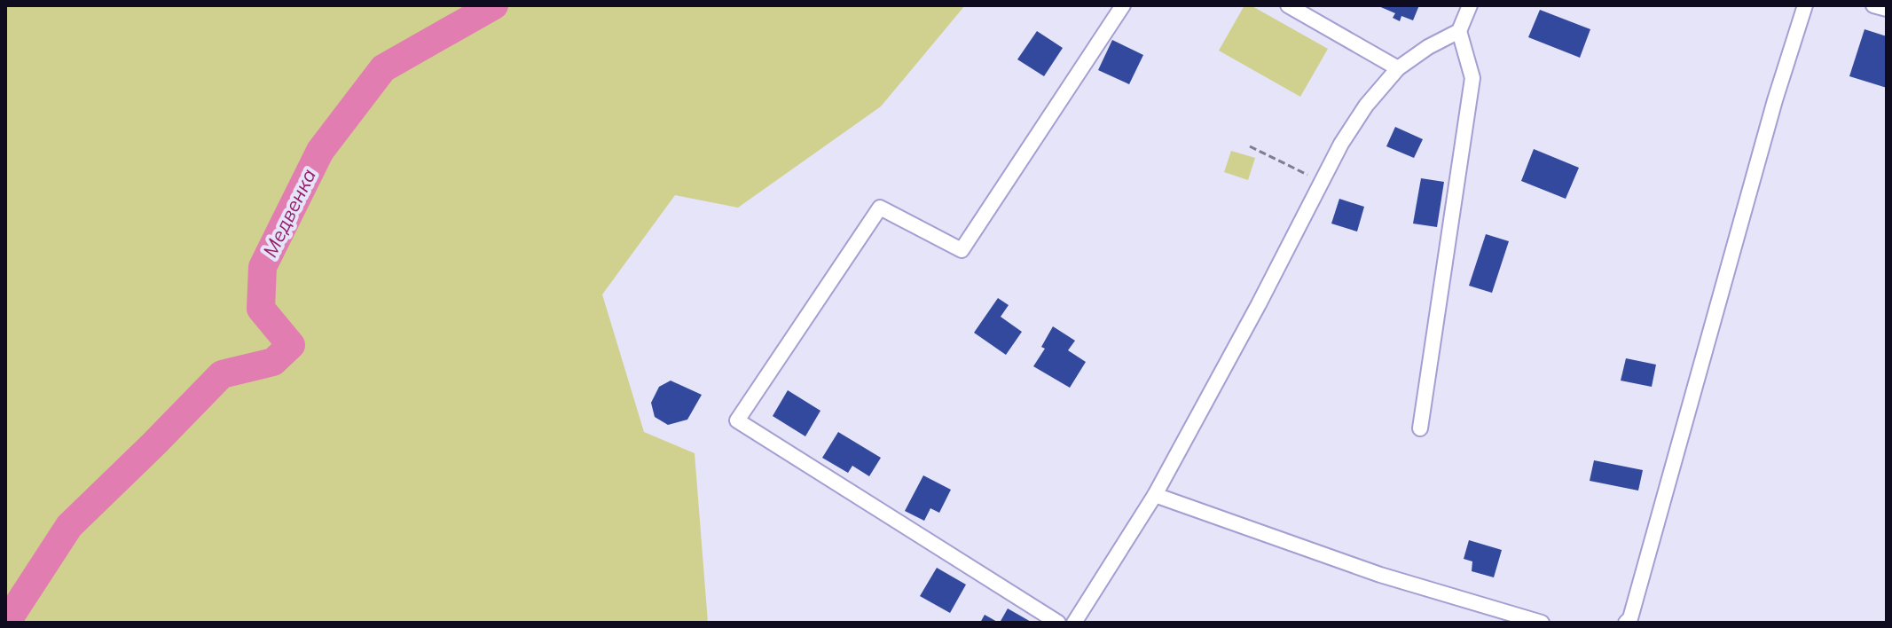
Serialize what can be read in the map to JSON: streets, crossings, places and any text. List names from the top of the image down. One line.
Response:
{"water":["Медвенка"]}
